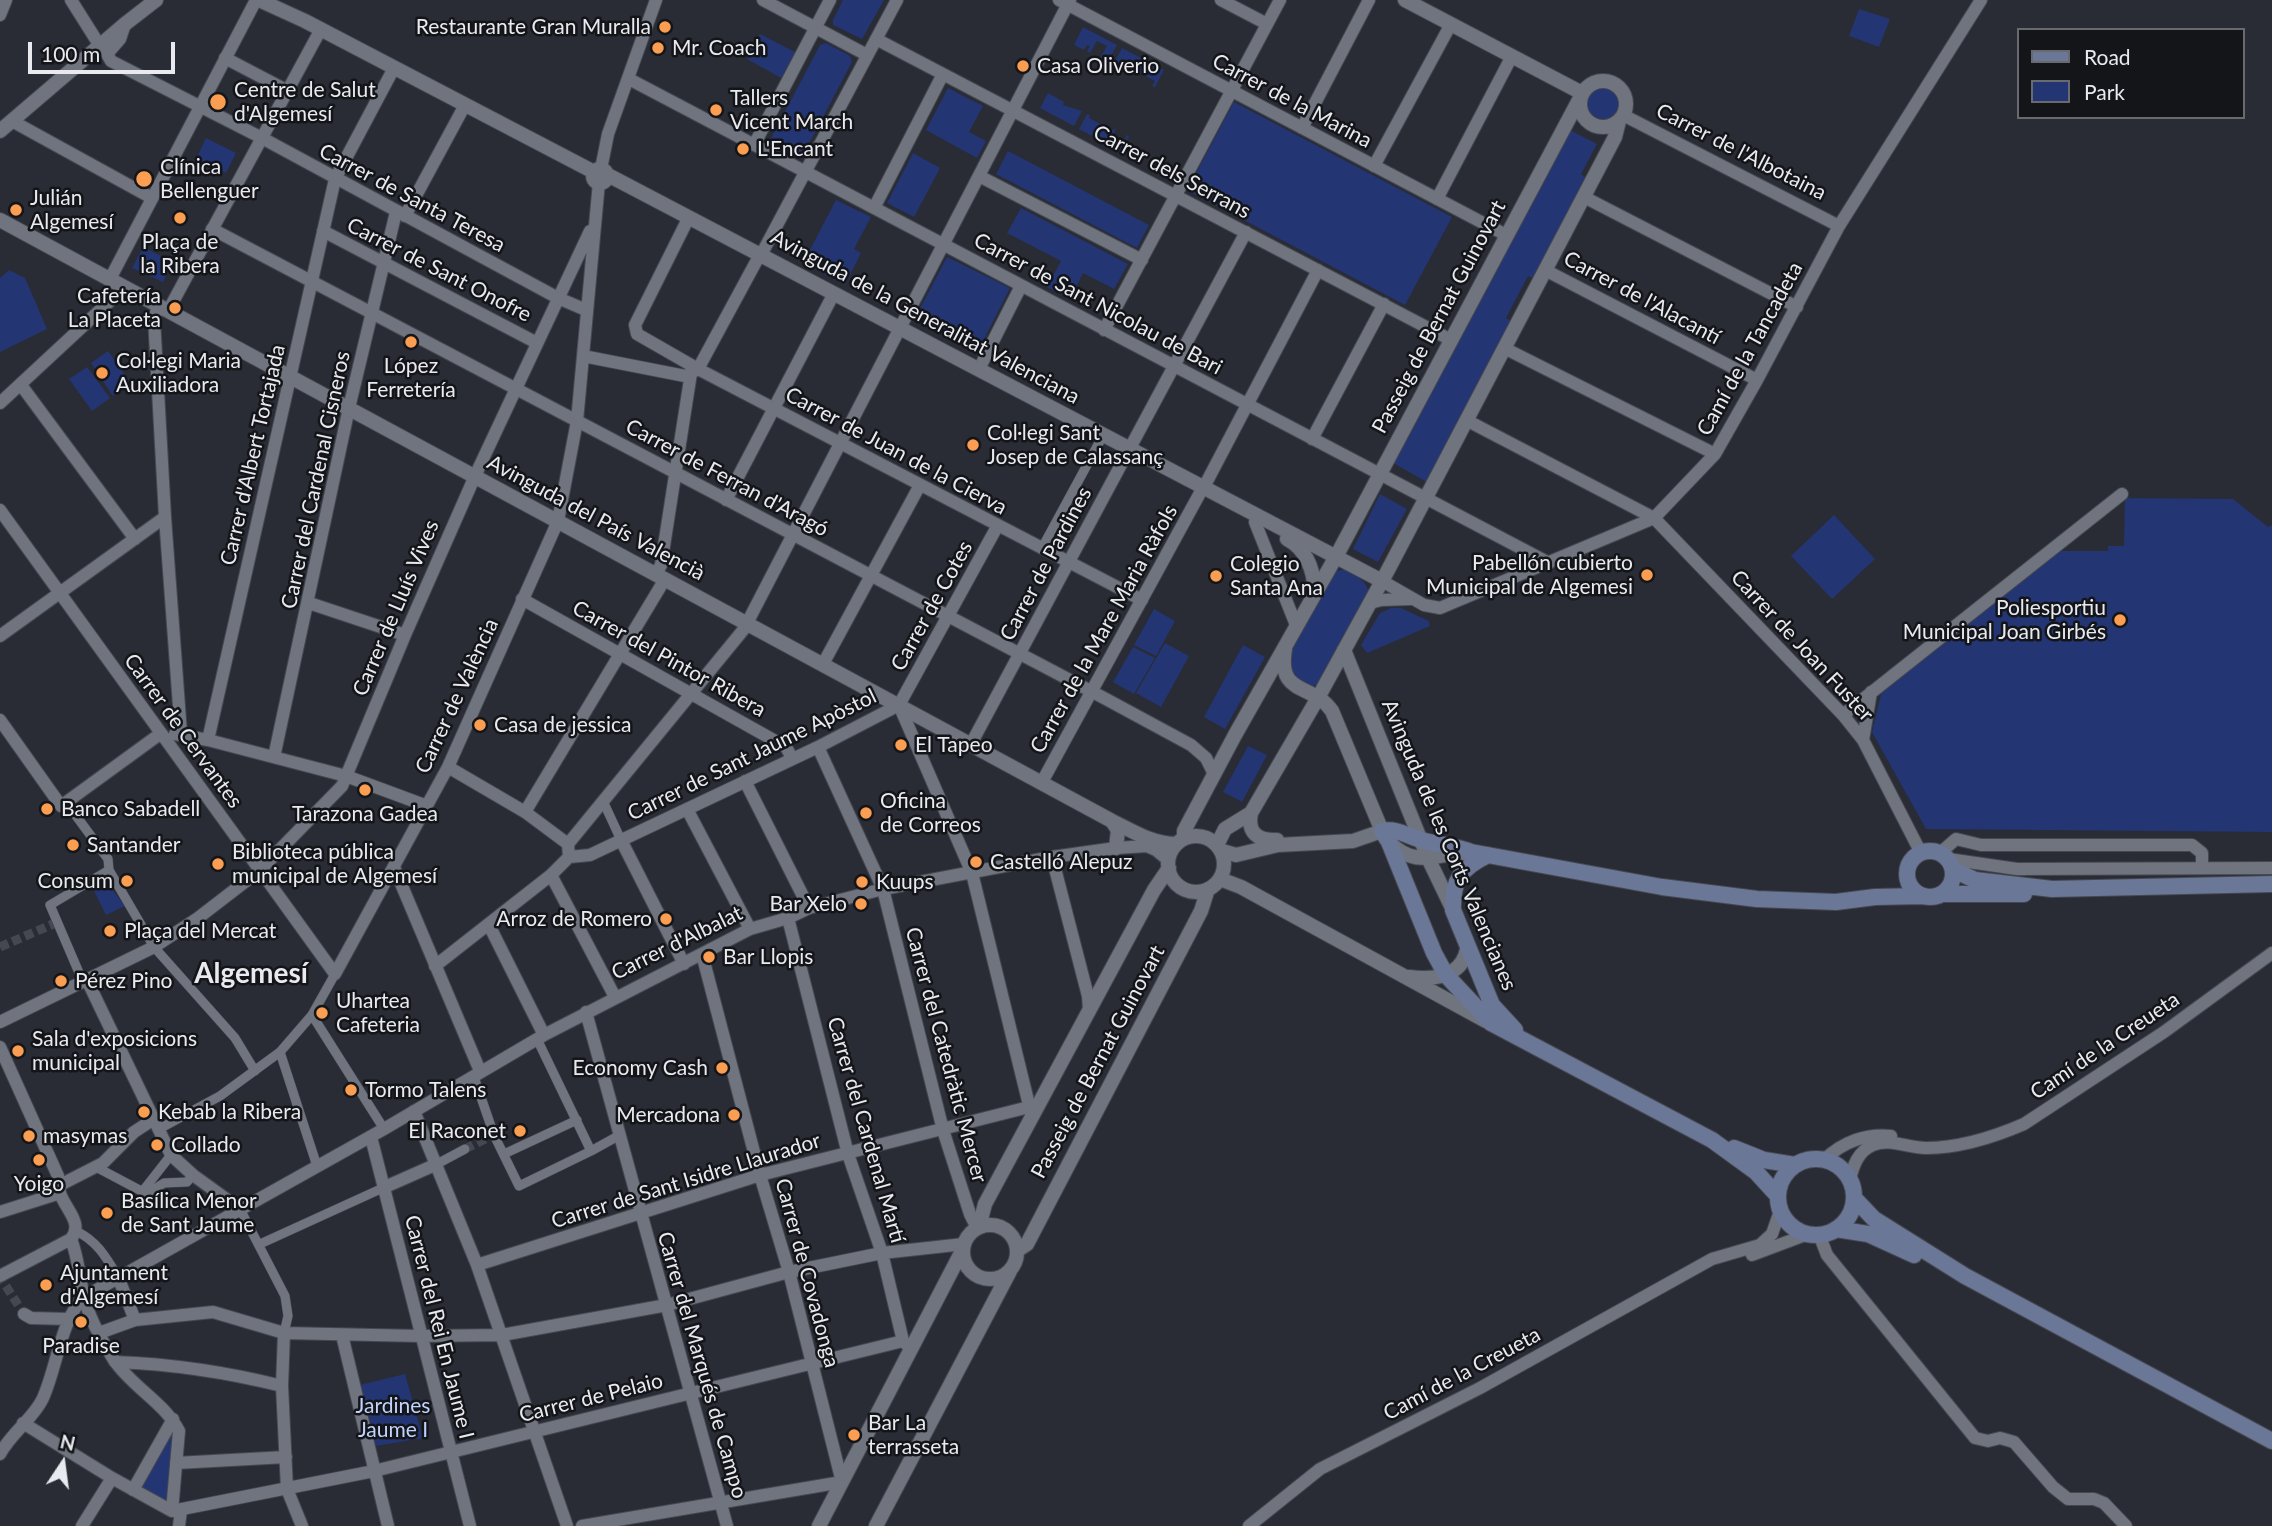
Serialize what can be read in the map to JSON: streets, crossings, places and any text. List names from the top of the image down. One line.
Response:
{"streets":{"main road":["Avinguda de les Corts Valencianes"],"street":["Carrer de la Marina","Carrer de l'Albotaina","Carrer dels Serrans","Carrer de Santa Teresa","Carrer de Sant Onofre","Carrer de l'Alacantí","Carrer de Sant Nicolau de Bari","Avinguda de la Generalitat Valenciana","Passeig de Bernat Guinovart","Camí de la Tancadeta","Carrer de Juan de la Cierva","Carrer d'Albert Tortajada","Carrer de Ferran d'Aragó","Carrer del Cardenal Cisneros","Avinguda del País Valencià","Carrer de Pardines","Carrer de Cotes","Carrer de Lluís Vives","Carrer de la Mare Maria Ràfols","Carrer de Joan Fuster","Carrer del Pintor Ribera","Carrer de València","Carrer de Cervantes","Carrer de Sant Jaume Apòstol","Carrer d'Albalat","Camí de la Creueta","Carrer del Catedràtic Mercer","Carrer del Cardenal Martí","Carrer de Sant Isidre Llaurador","Carrer de Covadonga","Carrer del Rei En Jaume I","Carrer del Marqués de Campo","Carrer de Pelaio"]},"crossings":[["Carrer de la Marina","Passeig de Bernat Guinovart"],["Carrer de l'Albotaina","Passeig de Bernat Guinovart"],["Carrer de l'Albotaina","Camí de la Tancadeta"],["Carrer dels Serrans","Passeig de Bernat Guinovart"],["Carrer dels Serrans","Carrer de Pardines"],["Carrer dels Serrans","Carrer de la Mare Maria Ràfols"],["Carrer de Santa Teresa","Carrer d'Albert Tortajada"],["Carrer de Santa Teresa","Carrer del Cardenal Cisneros"],["Carrer de Santa Teresa","Carrer de Lluís Vives"],["Carrer de Santa Teresa","Carrer de València"],["Carrer de Sant Onofre","Carrer d'Albert Tortajada"],["Carrer de Sant Onofre","Carrer del Cardenal Cisneros"],["Carrer de Sant Onofre","Carrer de Lluís Vives"],["Carrer de l'Alacantí","Camí de la Tancadeta"],["Carrer de Sant Nicolau de Bari","Passeig de Bernat Guinovart"],["Carrer de Sant Nicolau de Bari","Camí de la Tancadeta"],["Carrer de Sant Nicolau de Bari","Carrer de Pardines"],["Carrer de Sant Nicolau de Bari","Carrer de la Mare Maria Ràfols"],["Carrer de Sant Nicolau de Bari","Carrer de València"],["Avinguda de la Generalitat Valenciana","Passeig de Bernat Guinovart"],["Avinguda de la Generalitat Valenciana","Carrer de Juan de la Cierva"],["Avinguda de la Generalitat Valenciana","Carrer d'Albert Tortajada"],["Avinguda de la Generalitat Valenciana","Carrer del Cardenal Cisneros"],["Avinguda de la Generalitat Valenciana","Carrer de Pardines"],["Avinguda de la Generalitat Valenciana","Carrer de la Mare Maria Ràfols"],["Avinguda de la Generalitat Valenciana","Carrer de València"],["Passeig de Bernat Guinovart","Carrer de Ferran d'Aragó"],["Passeig de Bernat Guinovart","Avinguda del País Valencià"],["Passeig de Bernat Guinovart","Avinguda de les Corts Valencianes"],["Passeig de Bernat Guinovart","Carrer d'Albalat"],["Passeig de Bernat Guinovart","Carrer del Catedràtic Mercer"],["Passeig de Bernat Guinovart","Carrer de Sant Isidre Llaurador"],["Camí de la Tancadeta","Carrer de Joan Fuster"],["Carrer de Juan de la Cierva","Carrer de Pardines"],["Carrer de Juan de la Cierva","Carrer de Cotes"],["Carrer de Juan de la Cierva","Carrer de la Mare Maria Ràfols"],["Carrer d'Albert Tortajada","Carrer de Ferran d'Aragó"],["Carrer d'Albert Tortajada","Avinguda del País Valencià"],["Carrer de Ferran d'Aragó","Carrer del Cardenal Cisneros"],["Carrer de Ferran d'Aragó","Carrer de Pardines"],["Carrer de Ferran d'Aragó","Carrer de Cotes"],["Carrer de Ferran d'Aragó","Carrer de Lluís Vives"],["Carrer de Ferran d'Aragó","Carrer de la Mare Maria Ràfols"],["Carrer de Ferran d'Aragó","Carrer de València"],["Carrer del Cardenal Cisneros","Avinguda del País Valencià"],["Avinguda del País Valencià","Carrer de Pardines"],["Avinguda del País Valencià","Carrer de Cotes"],["Avinguda del País Valencià","Carrer de Lluís Vives"],["Avinguda del País Valencià","Carrer de la Mare Maria Ràfols"],["Avinguda del País Valencià","Carrer de València"],["Avinguda del País Valencià","Carrer de Sant Jaume Apòstol"],["Avinguda del País Valencià","Carrer d'Albalat"],["Carrer de Cotes","Carrer de Sant Jaume Apòstol"],["Carrer de Lluís Vives","Carrer de València"],["Carrer de Lluís Vives","Carrer de Cervantes"],["Carrer del Pintor Ribera","Carrer de València"],["Carrer del Pintor Ribera","Carrer de Sant Jaume Apòstol"],["Carrer de València","Carrer de Cervantes"],["Carrer de Sant Jaume Apòstol","Carrer del Catedràtic Mercer"],["Carrer d'Albalat","Carrer del Catedràtic Mercer"],["Carrer d'Albalat","Carrer del Cardenal Martí"],["Carrer d'Albalat","Carrer de Covadonga"],["Carrer d'Albalat","Carrer del Rei En Jaume I"],["Carrer d'Albalat","Carrer del Marqués de Campo"],["Carrer del Catedràtic Mercer","Carrer de Sant Isidre Llaurador"],["Carrer del Cardenal Martí","Carrer de Sant Isidre Llaurador"],["Carrer del Cardenal Martí","Carrer de Pelaio"],["Carrer de Sant Isidre Llaurador","Carrer de Covadonga"],["Carrer de Sant Isidre Llaurador","Carrer del Marqués de Campo"],["Carrer de Covadonga","Carrer de Pelaio"],["Carrer del Rei En Jaume I","Carrer de Pelaio"],["Carrer del Marqués de Campo","Carrer de Pelaio"]],"districts":["Algemesí"],"parks":["Jardines Jaume I"],"places":["Restaurante Gran Muralla","Mr. Coach","Casa Oliverio","Centre de Salut d'Algemesí","Tallers Vicent March","L'Encant","Clínica Bellenguer","Julián Algemesí","Plaça de la Ribera","Cafetería La Placeta","López Ferretería","Col·legi Maria Auxiliadora","Col·legi Sant Josep de Calassanç","Pabellón cubierto Municipal de Algemesi","Colegio Santa Ana","Poliesportiu Municipal Joan Girbés","Casa de jessica","El Tapeo","Tarazona Gadea","Banco Sabadell","Oficina de Correos","Santander","Castelló Alepuz","Biblioteca pública municipal de Algemesí","Consum","Kuups","Bar Xelo","Arroz de Romero","Plaça del Mercat","Bar Llopis","Pérez Pino","Uhartea Cafeteria","Sala d'exposicions municipal","Economy Cash","Tormo Talens","Kebab la Ribera","Mercadona","El Raconet","masymas","Collado","Yoigo","Basílica Menor de Sant Jaume","Ajuntament d'Algemesí","Paradise","Bar La terrasseta"],"legend":["Road","Park"],"scale_bar":"100 m","north":"top"}
